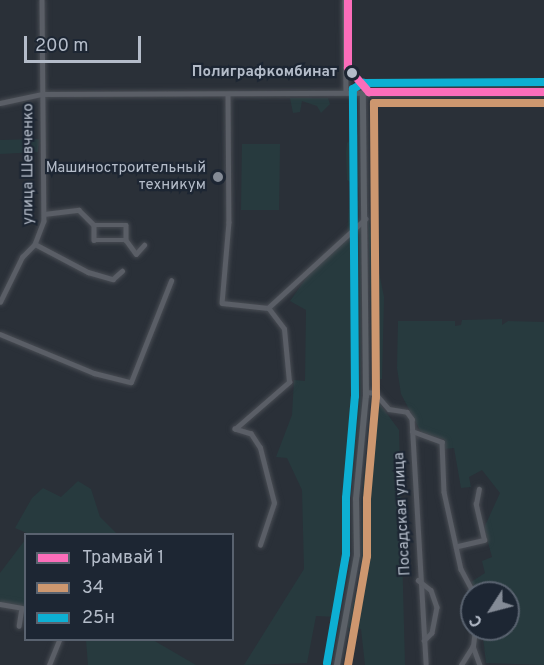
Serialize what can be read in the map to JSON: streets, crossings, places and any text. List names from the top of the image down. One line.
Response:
{"streets":{"main road":["улица Шевченко"],"street":["Посадская улица"]},"places":["Полиграфкомбинат","Машиностроительный техникум"],"lines":["tram line 1","transit line 25н","transit line 34"],"legend":["Трамвай 1","34","25н"],"scale_bar":"200 m","north":"bottom left"}
